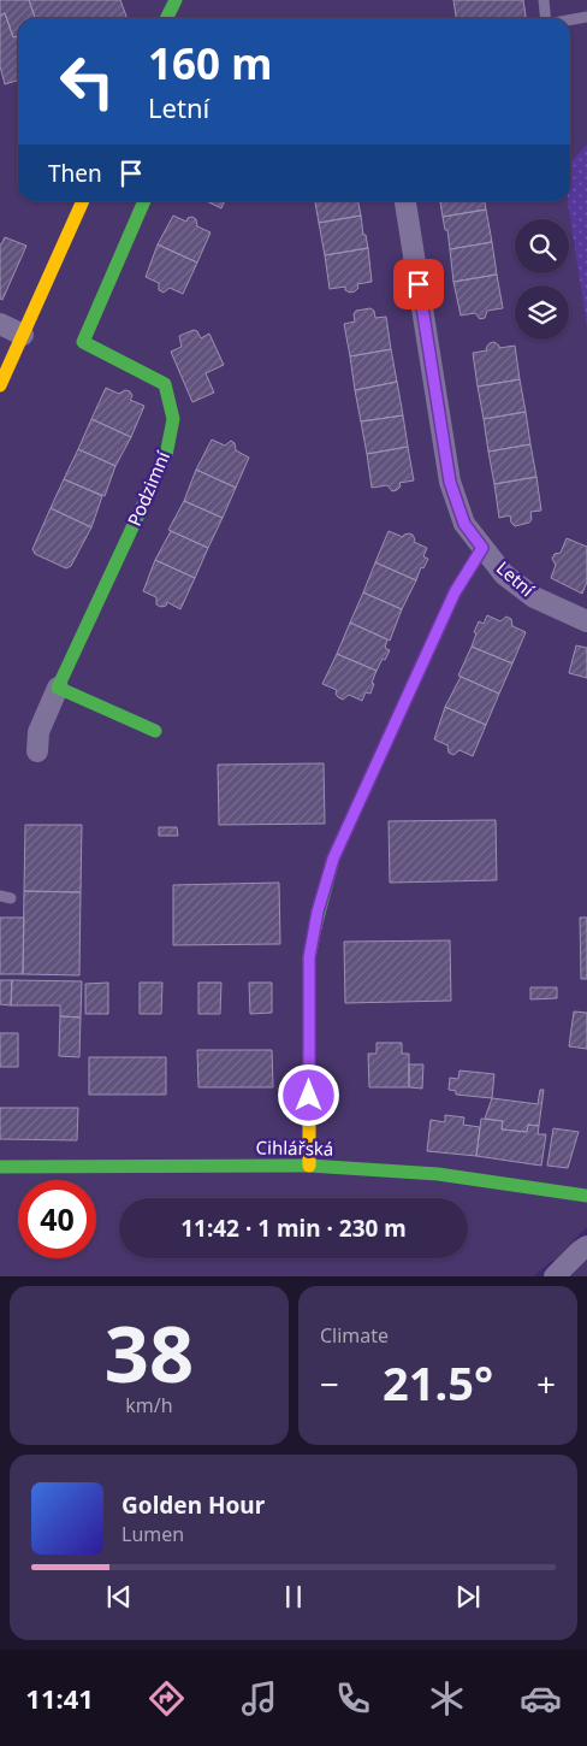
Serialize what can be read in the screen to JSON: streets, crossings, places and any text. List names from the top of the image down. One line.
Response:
{"streets":{"street":["Podzimní","Letní","Cihlářská"]},"page":{"turn":["160 m","Letní"],"then":"Then","limit":"40","trip":"11:42 · 1 min · 230 m","tile":[["38","km/h"],"Climate"],"heat":["−","21.5°","+"],"song":["Golden Hour","Lumen"],"tabs":"11:41"}}
